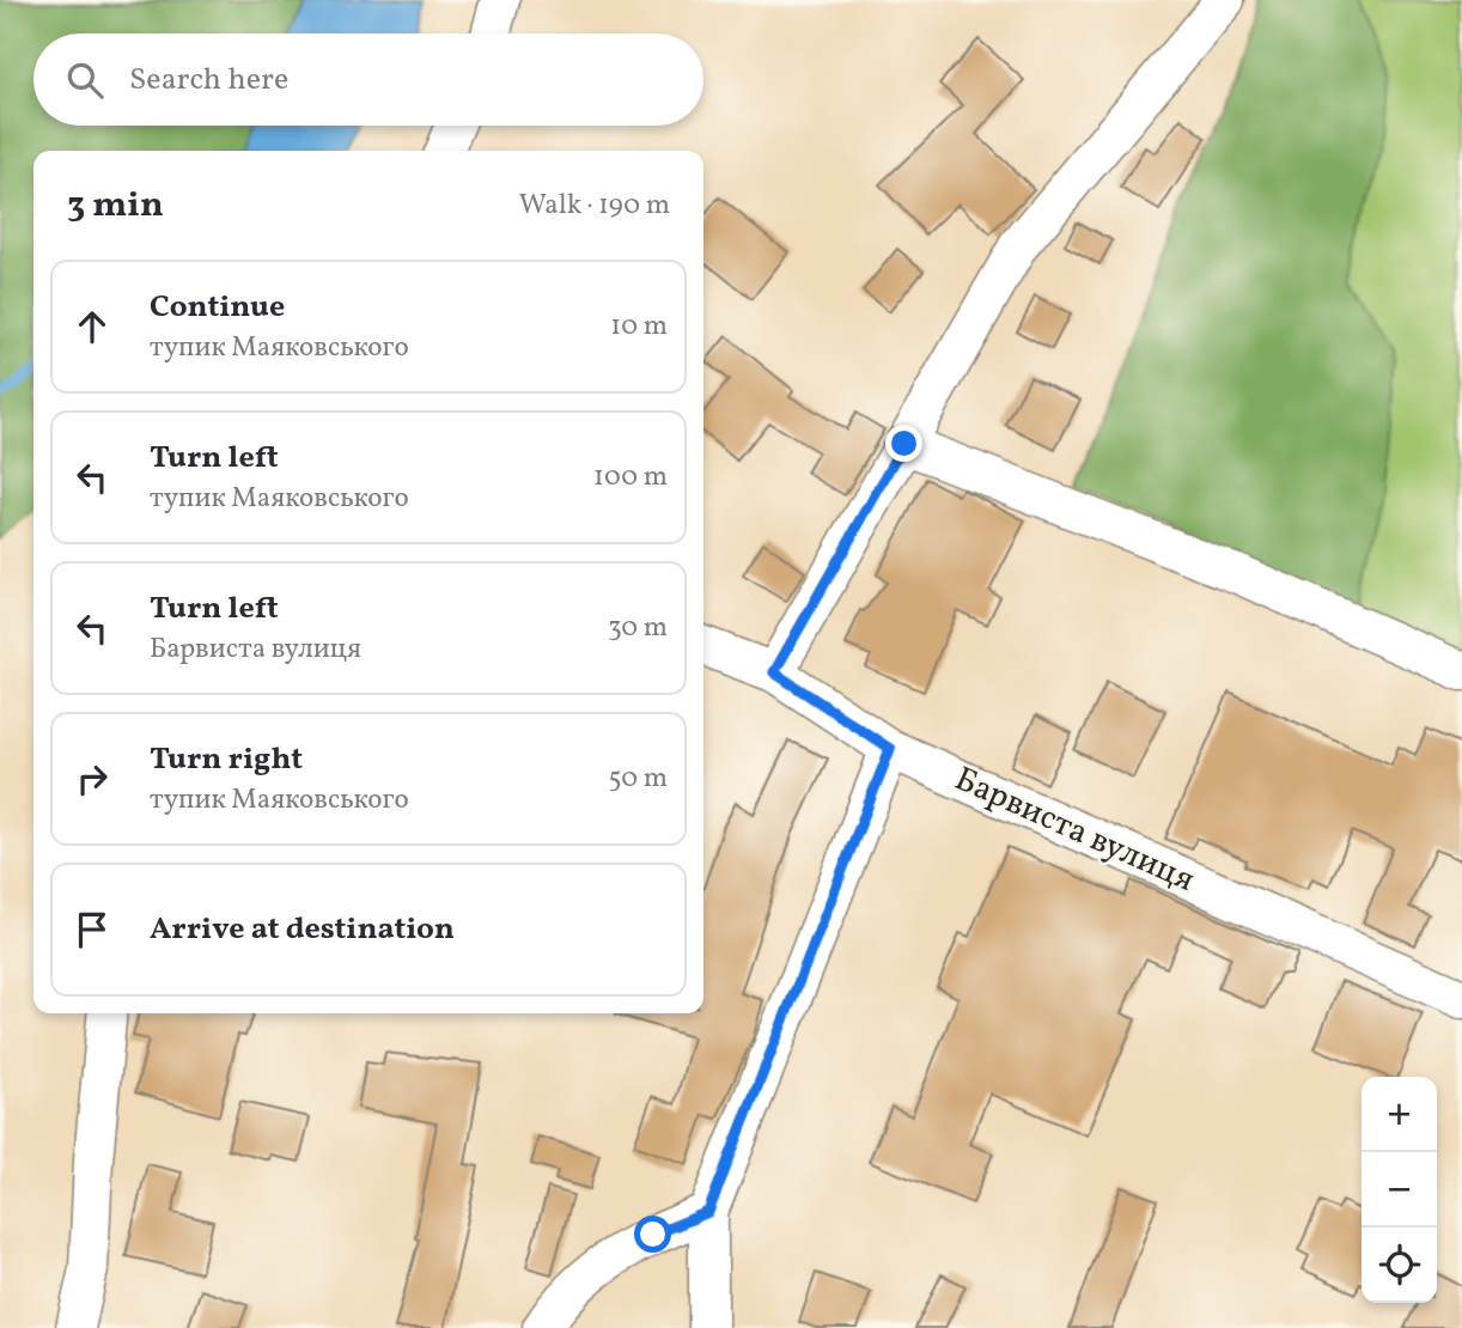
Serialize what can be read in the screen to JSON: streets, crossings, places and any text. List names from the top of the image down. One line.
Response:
{"streets":{"street":["Барвиста вулиця"]},"page":{"search":"Search here","heading":["3 min","Walk · 190 m"],"list":[["Continue","тупик Маяковського","10 m"],["Turn left","тупик Маяковського","100 m"],["Turn left","Барвиста вулиця","30 m"],["Turn right","тупик Маяковського","50 m"],"Arrive at destination"],"map_buttons":["+","−"]}}
